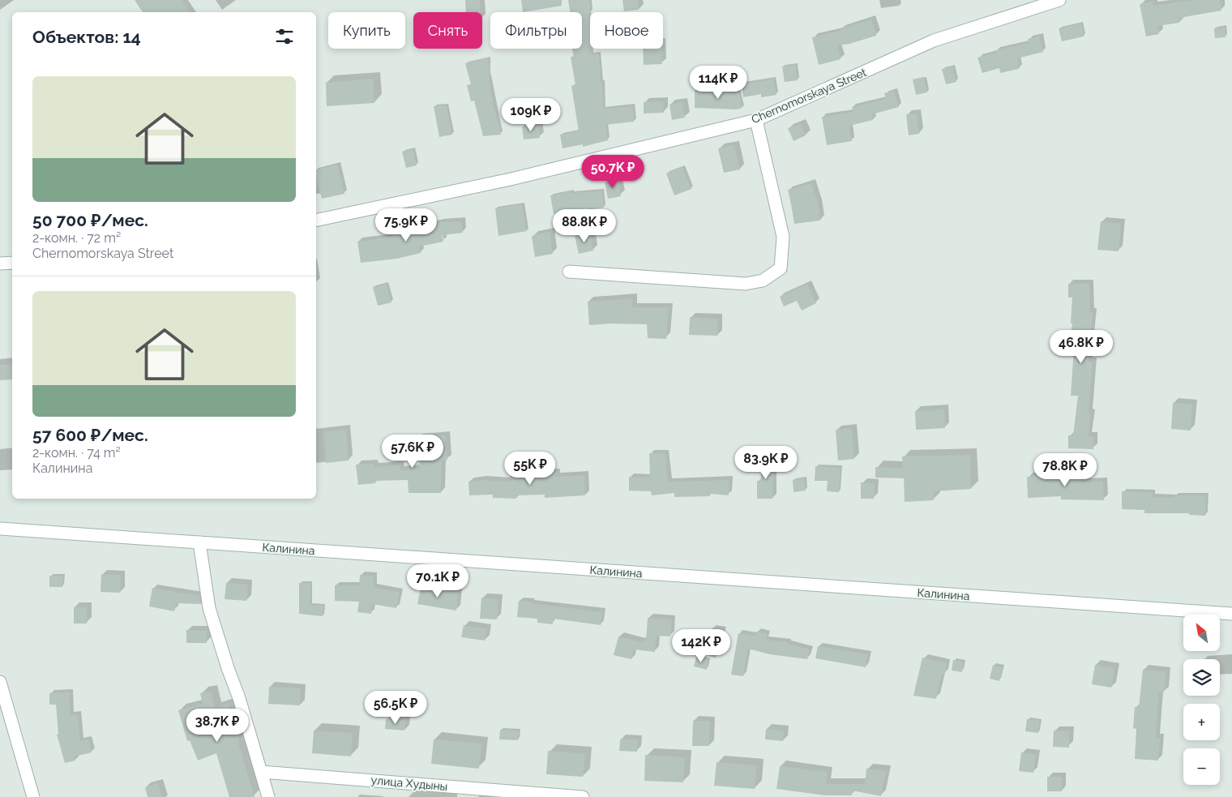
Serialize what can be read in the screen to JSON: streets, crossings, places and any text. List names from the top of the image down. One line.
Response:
{"streets":{"street":["Chernomorskaya Street","Калинина","улица Худыны"]},"north":"top left","page":{"chip":["Купить","Снять","Фильтры","Новое"],"heading":"Объектов: 14","list":[{"name":"50 700 ₽/мес.","note":"2-комн. · 72 m² · Chernomorskaya Street"},{"name":"57 600 ₽/мес.","note":"2-комн. · 74 m² · Калинина"}],"price":["114K ₽","109K ₽","50.7K ₽","75.9K ₽","88.8K ₽","46.8K ₽","57.6K ₽","83.9K ₽","55K ₽","78.8K ₽","70.1K ₽","142K ₽","56.5K ₽","38.7K ₽"],"map_buttons":["+","−"]}}
